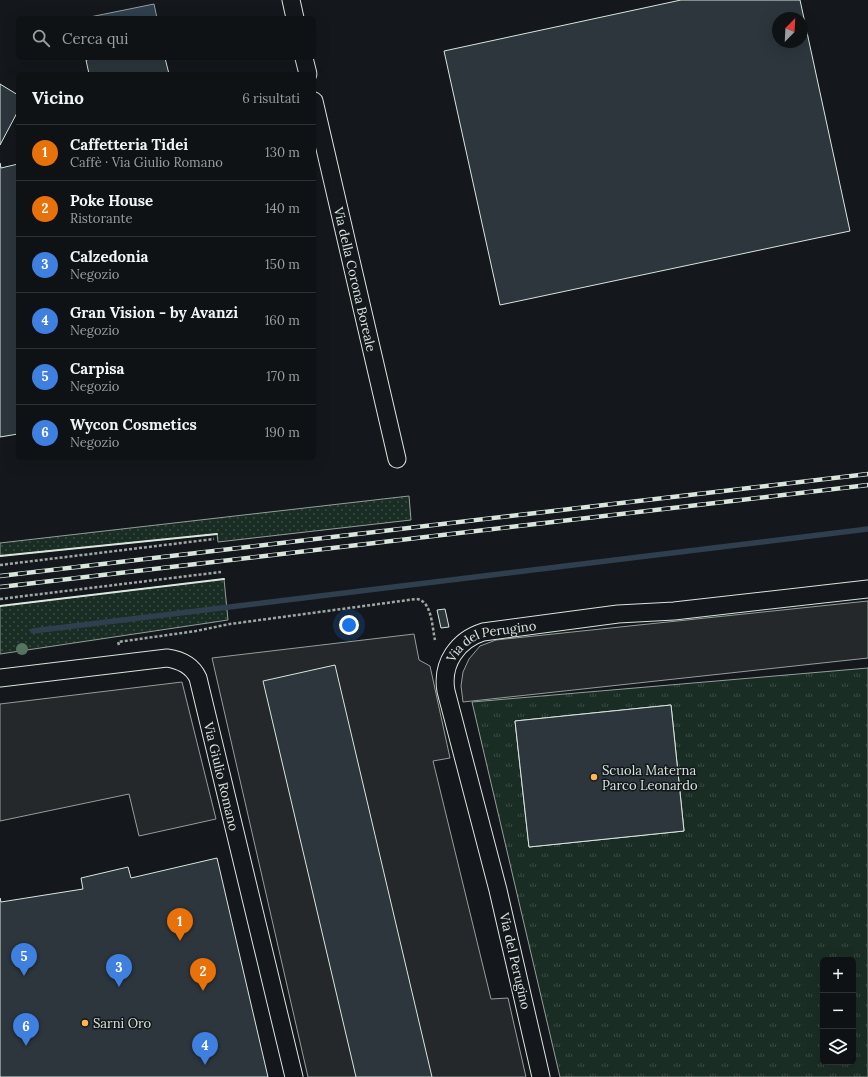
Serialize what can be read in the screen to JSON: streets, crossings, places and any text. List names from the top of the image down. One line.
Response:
{"streets":{"street":["Via della Corona Boreale","Via del Perugino","Via Giulio Romano"]},"places":["Scuola Materna Parco Leonardo","Sarni Oro"],"north":"top right","page":{"search":"Cerca qui","heading":["Vicino","6 risultati"],"list":[{"mark":"1","name":"Caffetteria Tidei","note":"Caffè · Via Giulio Romano","value":"130 m"},{"mark":"2","name":"Poke House","note":"Ristorante","value":"140 m"},{"mark":"3","name":"Calzedonia","note":"Negozio","value":"150 m"},{"mark":"4","name":"Gran Vision - by Avanzi","note":"Negozio","value":"160 m"},{"mark":"5","name":"Carpisa","note":"Negozio","value":"170 m"},{"mark":"6","name":"Wycon Cosmetics","note":"Negozio","value":"190 m"}],"pins":["1","5","3","2","6","4"],"map_buttons":["+","−"]}}
